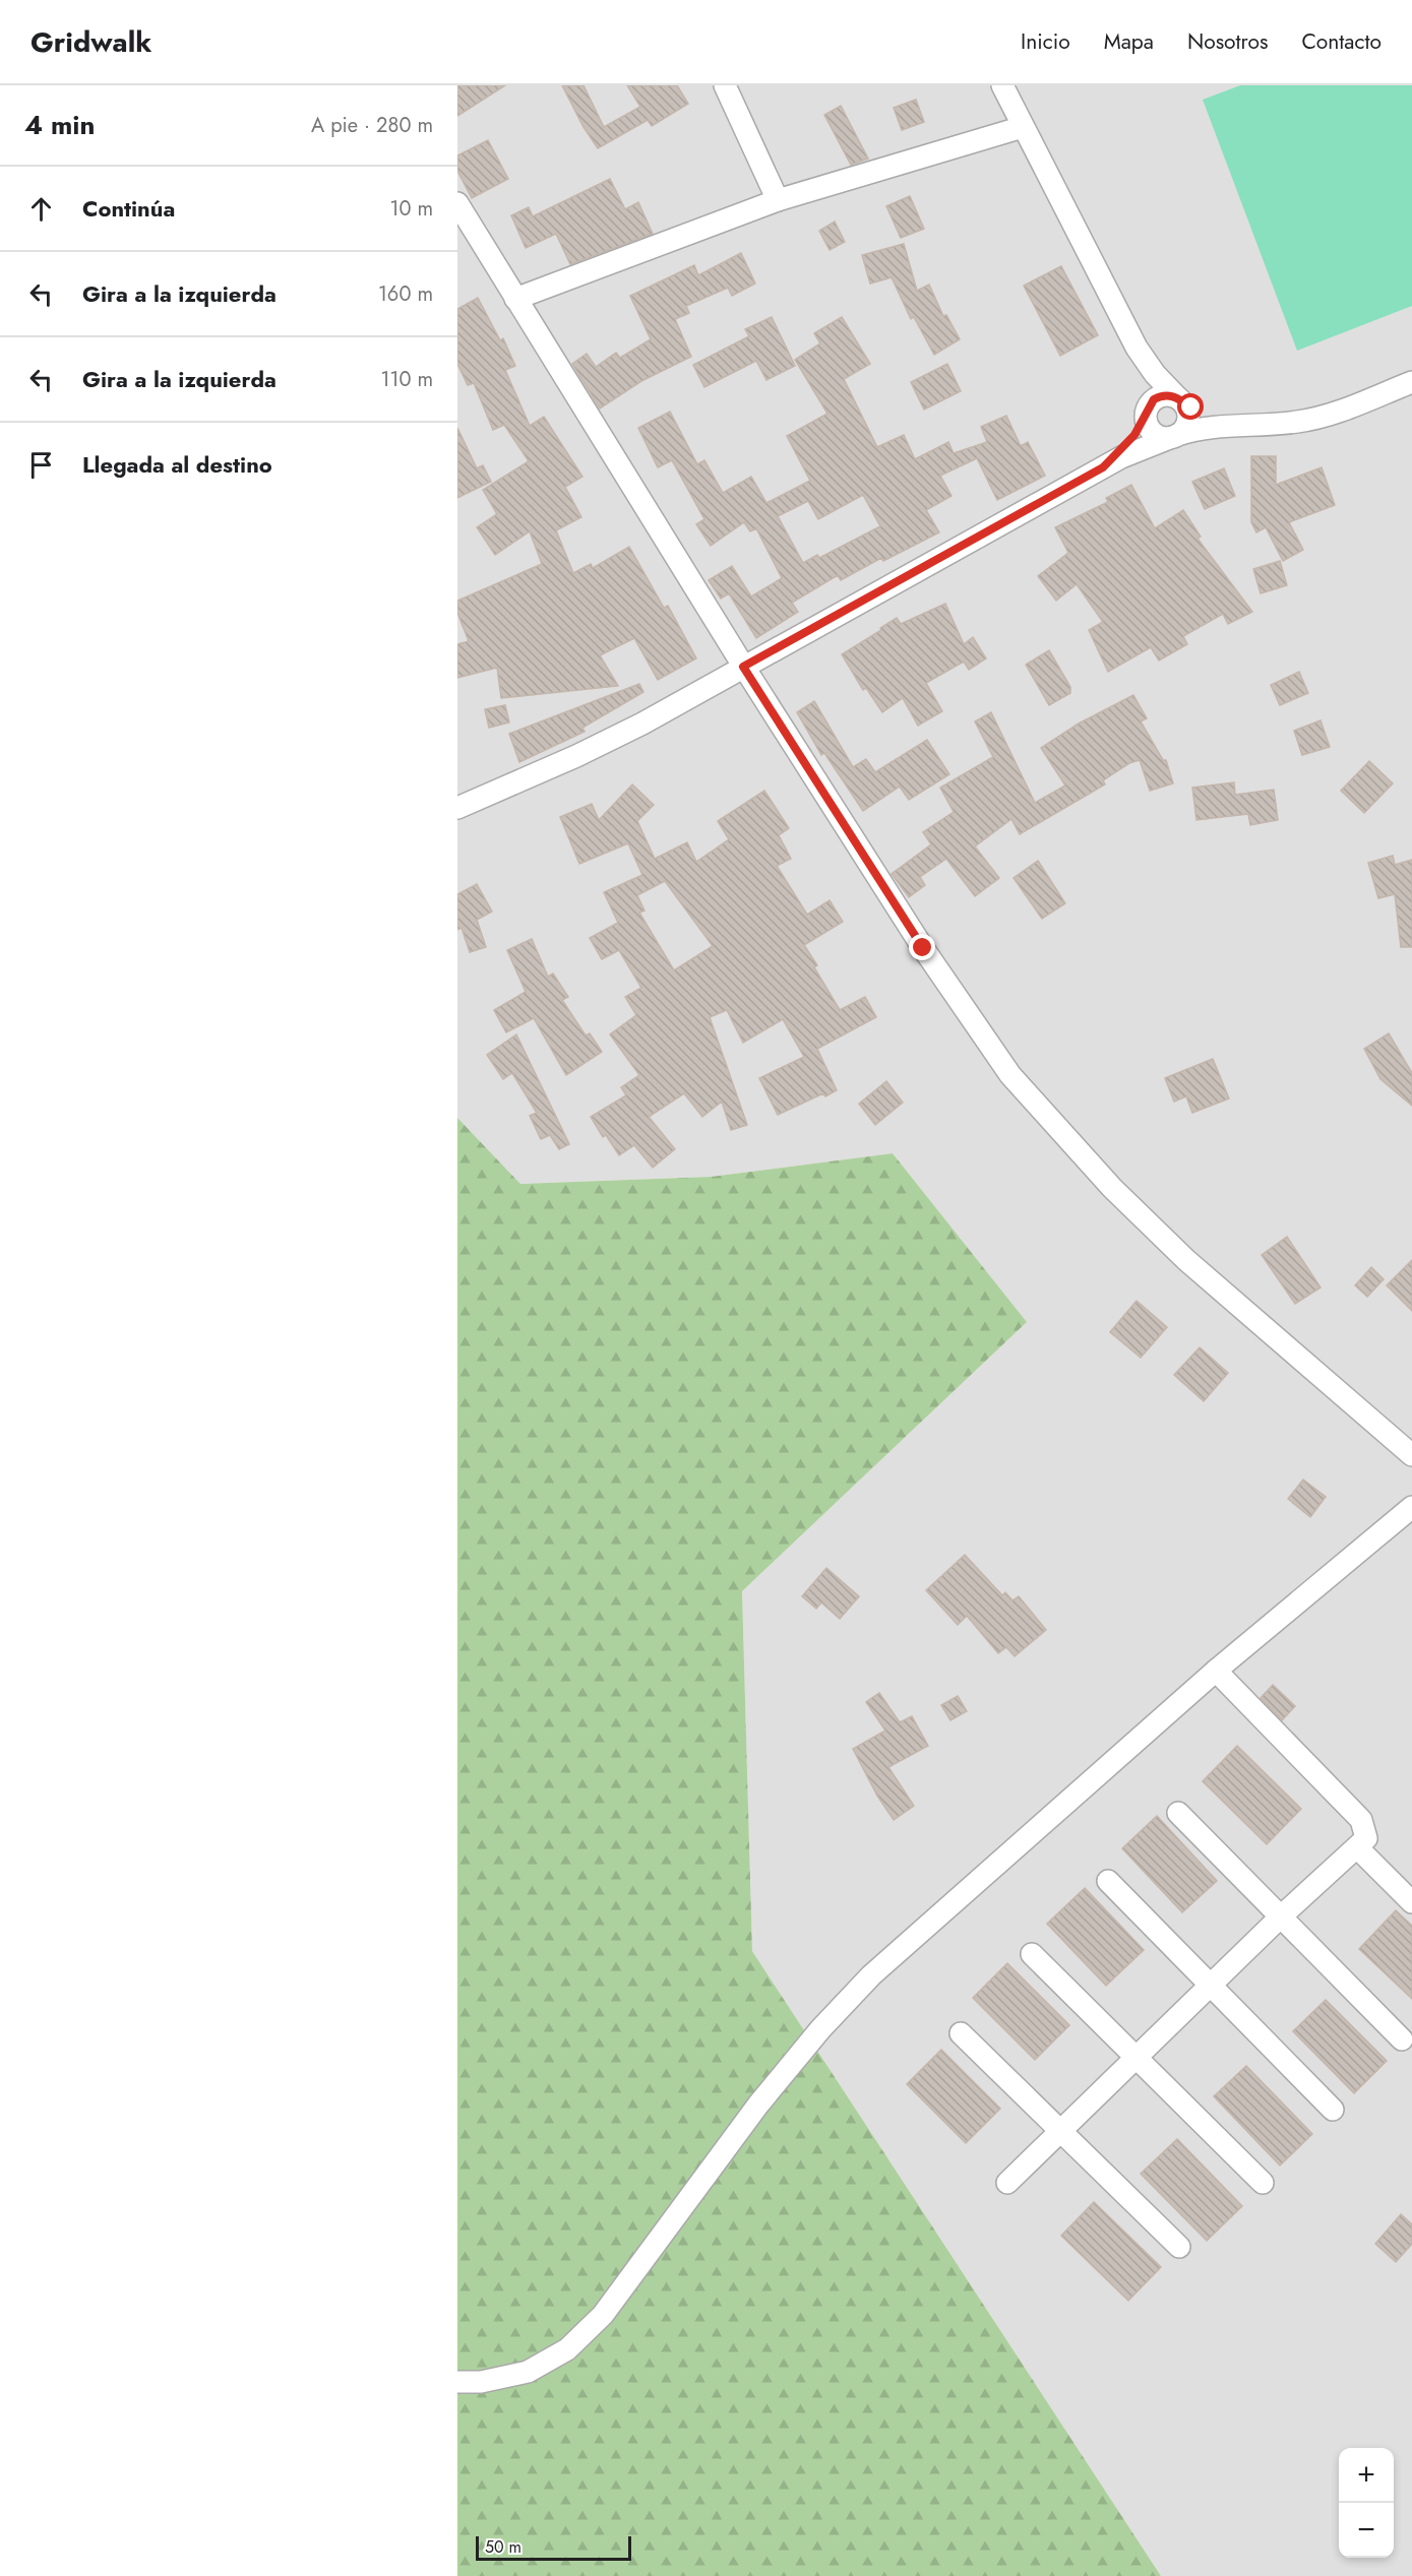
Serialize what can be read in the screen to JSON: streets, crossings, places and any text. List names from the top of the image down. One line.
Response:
{"scale_bar":"50 m","page":{"header":"Gridwalk","nav":["Inicio","Mapa","Nosotros","Contacto"],"heading":["4 min","A pie · 280 m"],"list":[["Continúa","10 m"],["Gira a la izquierda","160 m"],["Gira a la izquierda","110 m"],"Llegada al destino"],"map_buttons":["+","−"],"scale":"50 m"}}
